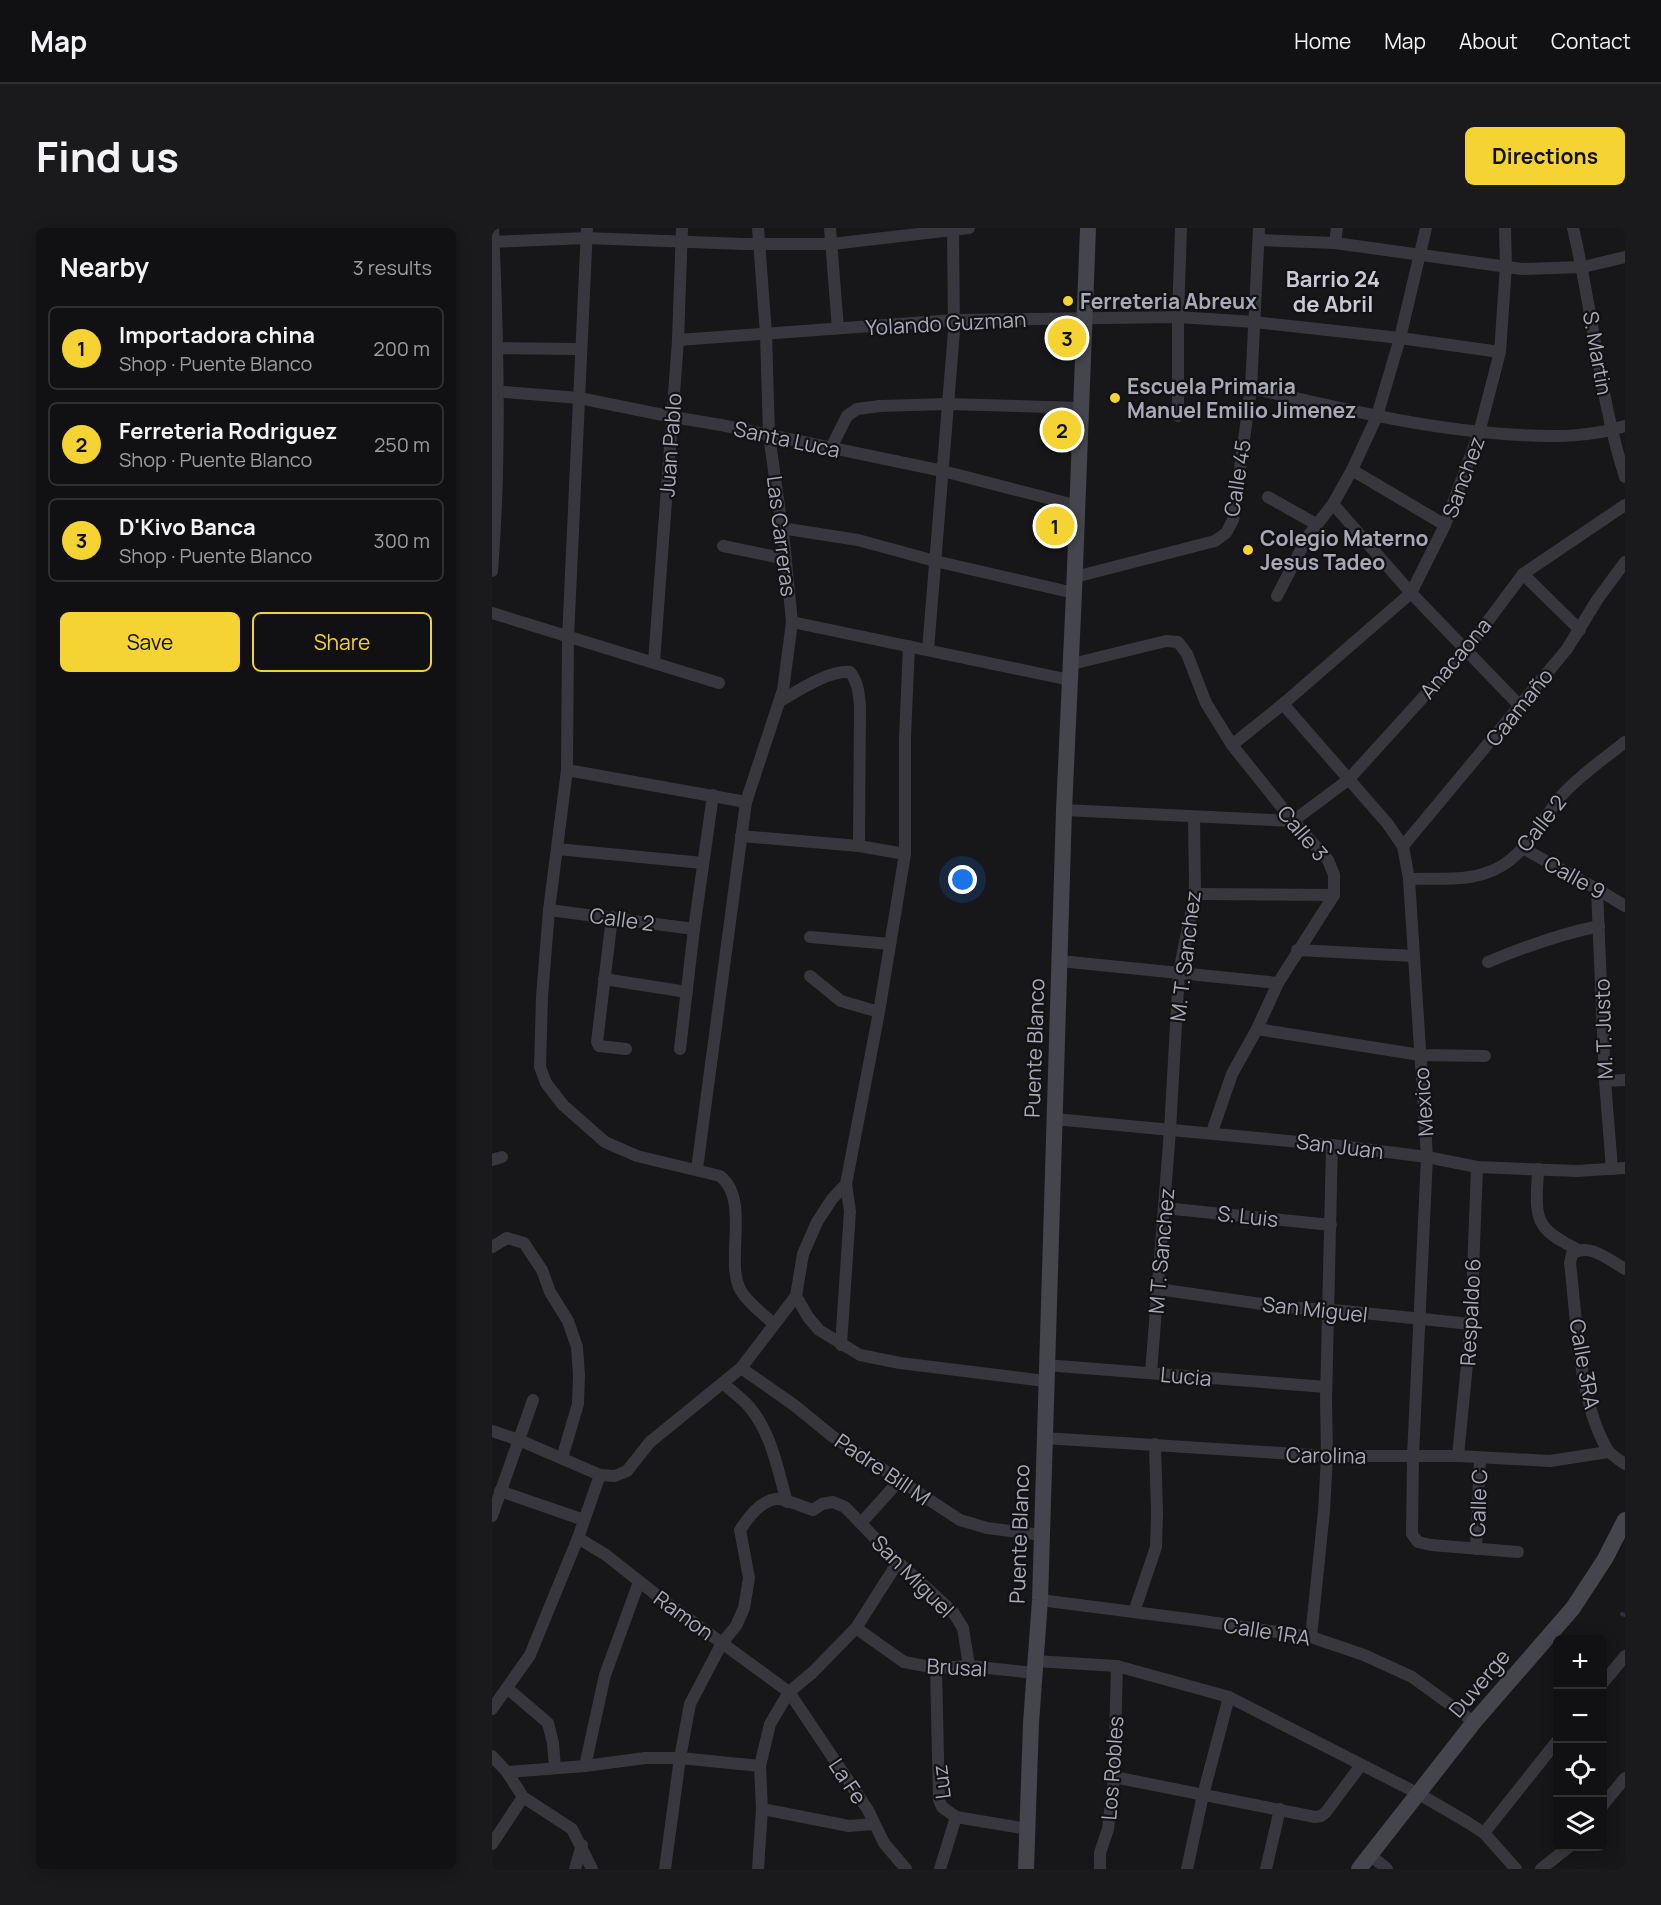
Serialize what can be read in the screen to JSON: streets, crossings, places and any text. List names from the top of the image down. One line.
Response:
{"streets":{"street":["Yolando Guzman","S. Martin","Santa Luca","Juan Pablo","Sanchez","Calle 45","Las Carreras","Anacaona","Caamaño","Calle 2","Calle 3","Calle 9","M. T. Sanchez","M. T. Justo","Puente Blanco","Mexico","San Juan","S. Luis","M T. Sanchez","San Miguel","Respaldo 6","Calle 3RA","Lucia","Carolina","Padre Bill M","Calle C","Ramon","Calle 1RA","Brusal","Duverge","Los Robles","La Fe","Luz"]},"crossings":[["Yolando Guzman","Juan Pablo"],["Yolando Guzman","Sanchez"],["Yolando Guzman","Calle 45"],["Yolando Guzman","Las Carreras"],["Yolando Guzman","Puente Blanco"],["Santa Luca","Juan Pablo"],["Santa Luca","Las Carreras"],["Santa Luca","Puente Blanco"],["Sanchez","Calle 3"],["Sanchez","Mexico"],["Calle 45","Puente Blanco"],["Anacaona","Calle 3"],["Anacaona","Mexico"],["Caamaño","Mexico"],["Calle 2","Calle 9"],["Calle 2","Mexico"],["Calle 3","Puente Blanco"],["Calle 9","M. T. Justo"],["M. T. Sanchez","San Juan"],["M. T. Sanchez","M T. Sanchez"],["M. T. Justo","San Juan"],["Puente Blanco","San Juan"],["Puente Blanco","Lucia"],["Puente Blanco","Carolina"],["Puente Blanco","Padre Bill M"],["Puente Blanco","Calle 1RA"],["Puente Blanco","Brusal"],["Puente Blanco","Luz"],["Mexico","San Juan"],["Mexico","San Miguel"],["Mexico","Carolina"],["Mexico","Calle C"],["San Juan","M T. Sanchez"],["San Juan","Respaldo 6"],["S. Luis","M T. Sanchez"],["M T. Sanchez","San Miguel"],["M T. Sanchez","Lucia"],["San Miguel","Respaldo 6"],["San Miguel","Brusal"],["Respaldo 6","Carolina"],["Calle 3RA","Carolina"],["Carolina","Calle C"],["Ramon","La Fe"],["Calle 1RA","Duverge"],["Brusal","Duverge"],["Brusal","Los Robles"],["Brusal","Luz"]],"districts":["Barrio 24 de Abril"],"places":["Ferreteria Abreux","Escuela Primaria Manuel Emilio Jimenez","Colegio Materno Jesus Tadeo"],"page":{"header":"Map","nav":["Home","Map","About","Contact"],"title":"Find us","buttons":["Directions",["Save","Share"]],"heading":["Nearby","3 results"],"list":[{"mark":"1","name":"Importadora china","note":"Shop · Puente Blanco","value":"200 m"},{"mark":"2","name":"Ferreteria Rodriguez","note":"Shop · Puente Blanco","value":"250 m"},{"mark":"3","name":"D'Kivo Banca","note":"Shop · Puente Blanco","value":"300 m"}],"pins":["3","2","1"],"map_buttons":["+","−"]}}
